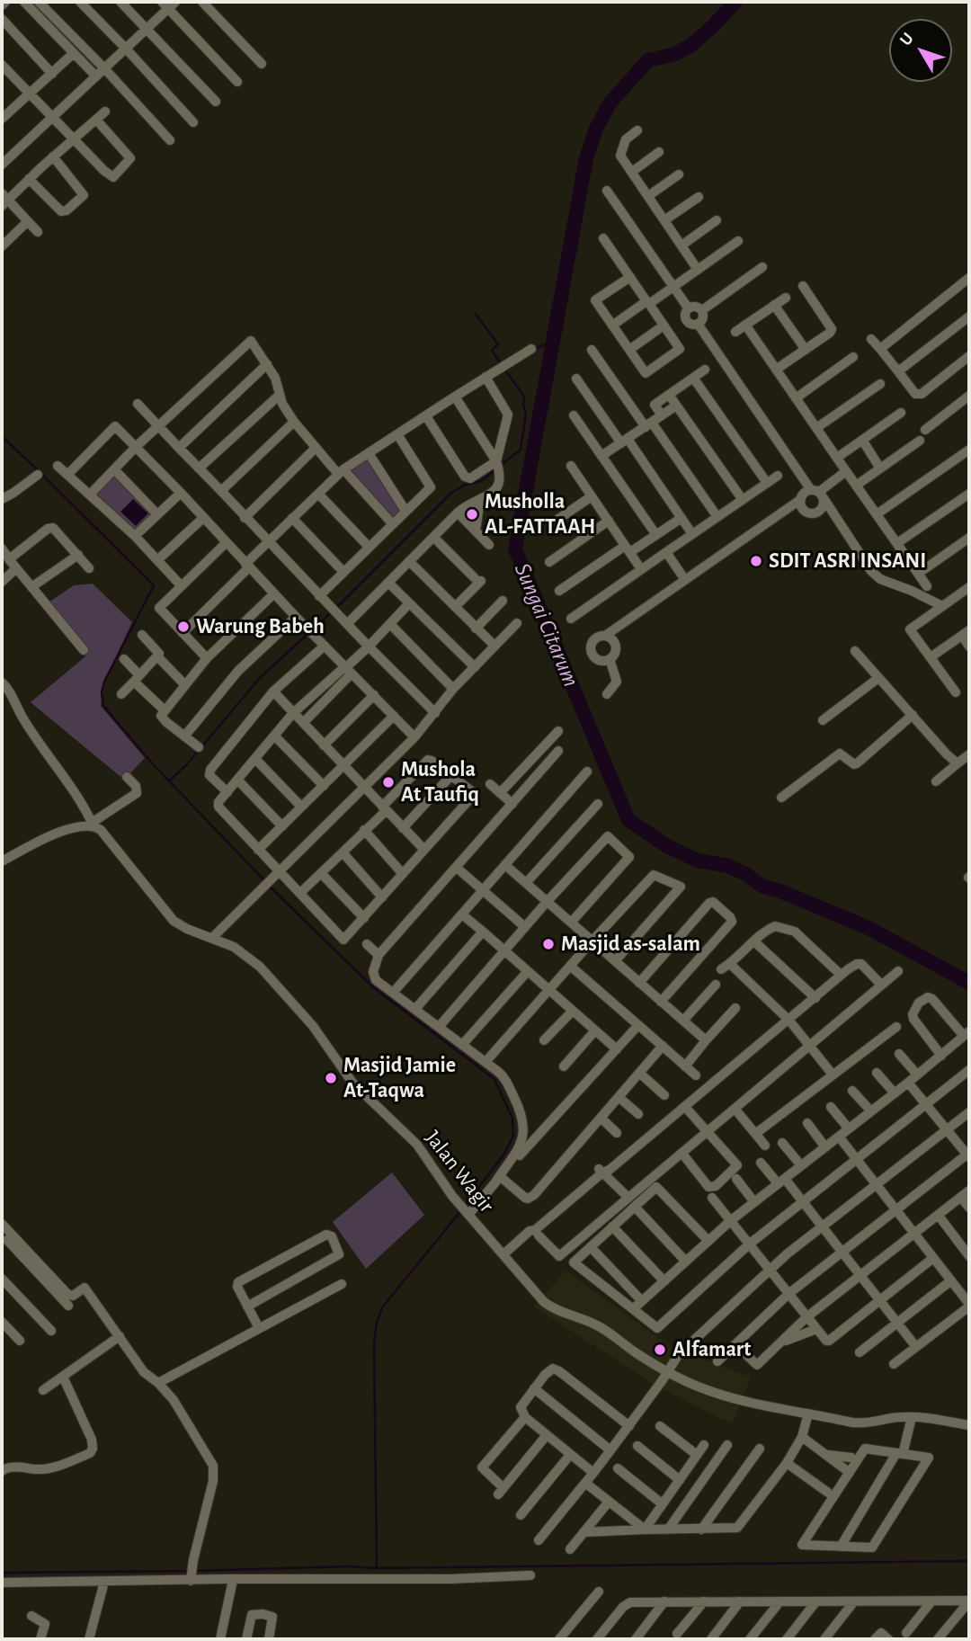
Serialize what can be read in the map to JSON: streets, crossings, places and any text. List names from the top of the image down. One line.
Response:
{"streets":{"street":["Jalan Wagir"]},"water":["Sungai Citarum"],"places":["Musholla AL-FATTAAH","SDIT ASRI INSANI","Warung Babeh","Mushola At Taufiq","Masjid as-salam","Masjid Jamie At-Taqwa","Alfamart"],"north":"top left"}
